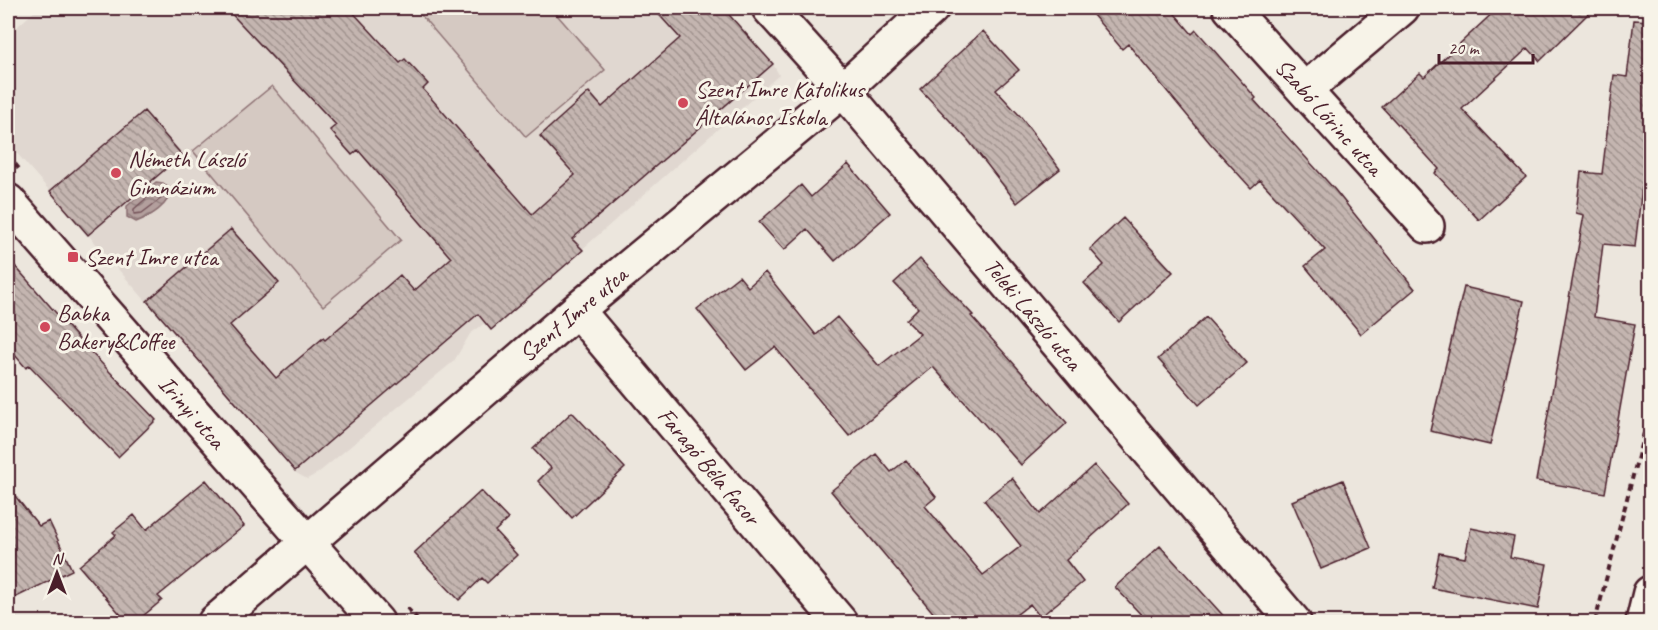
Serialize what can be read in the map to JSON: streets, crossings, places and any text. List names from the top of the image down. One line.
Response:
{"streets":{"street":["Szabó Lőrinc utca","Szent Imre utca","Teleki László utca","Irinyi utca","Faragó Béla fasor"]},"crossings":[["Szent Imre utca","Teleki László utca"],["Szent Imre utca","Irinyi utca"],["Szent Imre utca","Faragó Béla fasor"]],"places":{"other":["Szent Imre Katolikus Általános Iskola","Németh László Gimnázium","Babka Bakery&Coffee"],"transit":["Szent Imre utca"]},"scale_bar":"20 m","north":"top"}
